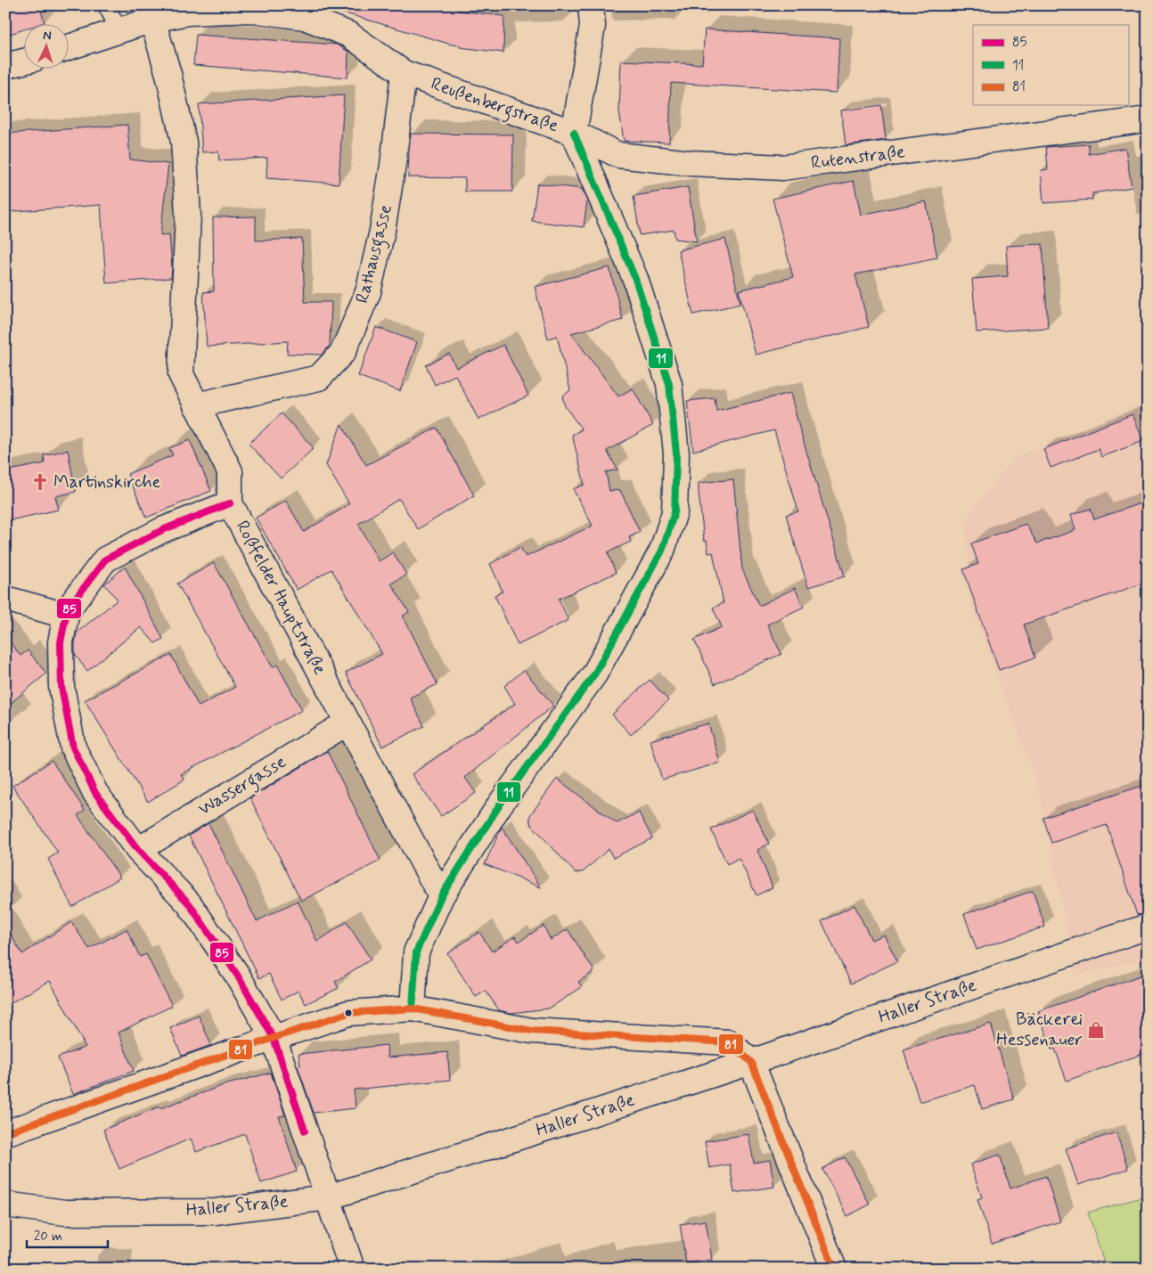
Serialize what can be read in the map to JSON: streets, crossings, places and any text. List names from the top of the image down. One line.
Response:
{"streets":{"street":["Reußenbergstraße","Rutenstraße","Rathausgasse","Roßfelder Hauptstraße","Wassergasse","Haller Straße"]},"crossings":[["Reußenbergstraße","Rutenstraße"],["Reußenbergstraße","Rathausgasse"],["Reußenbergstraße","Roßfelder Hauptstraße"],["Rathausgasse","Roßfelder Hauptstraße"],["Roßfelder Hauptstraße","Wassergasse"]],"places":{"church":["Martinskirche"],"shop":["Bäckerei Hessenauer"]},"lines":["transit line 11","transit line 85","transit line 81"],"legend":["85","11","81"],"scale_bar":"20 m","north":"top"}
